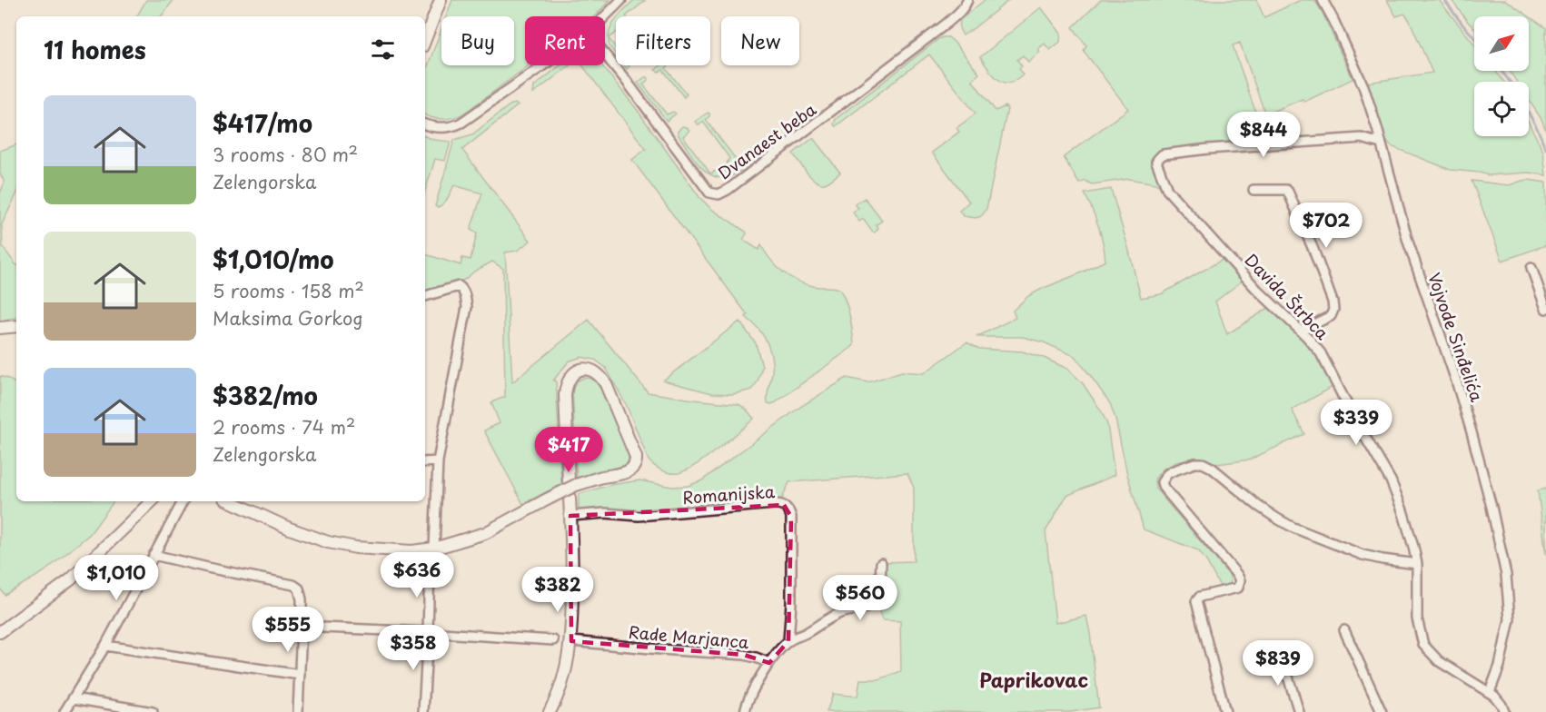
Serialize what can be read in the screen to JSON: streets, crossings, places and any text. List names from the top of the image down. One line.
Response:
{"streets":{"street":["Dvanaest beba","Davida Štrbca","Vojvode Sinđelića","Romanijska","Rade Marjanca"]},"crossings":[["Davida Štrbca","Vojvode Sinđelića"]],"districts":["Paprikovac"],"north":"top right","page":{"chip":["Buy","Rent","Filters","New"],"heading":"11 homes","list":[{"name":"$417/mo","note":"3 rooms · 80 m² · Zelengorska"},{"name":"$1,010/mo","note":"5 rooms · 158 m² · Maksima Gorkog"},{"name":"$382/mo","note":"2 rooms · 74 m² · Zelengorska"}],"price":["$844","$702","$339","$417","$636","$1,010","$382","$560","$555","$358","$839"]}}
